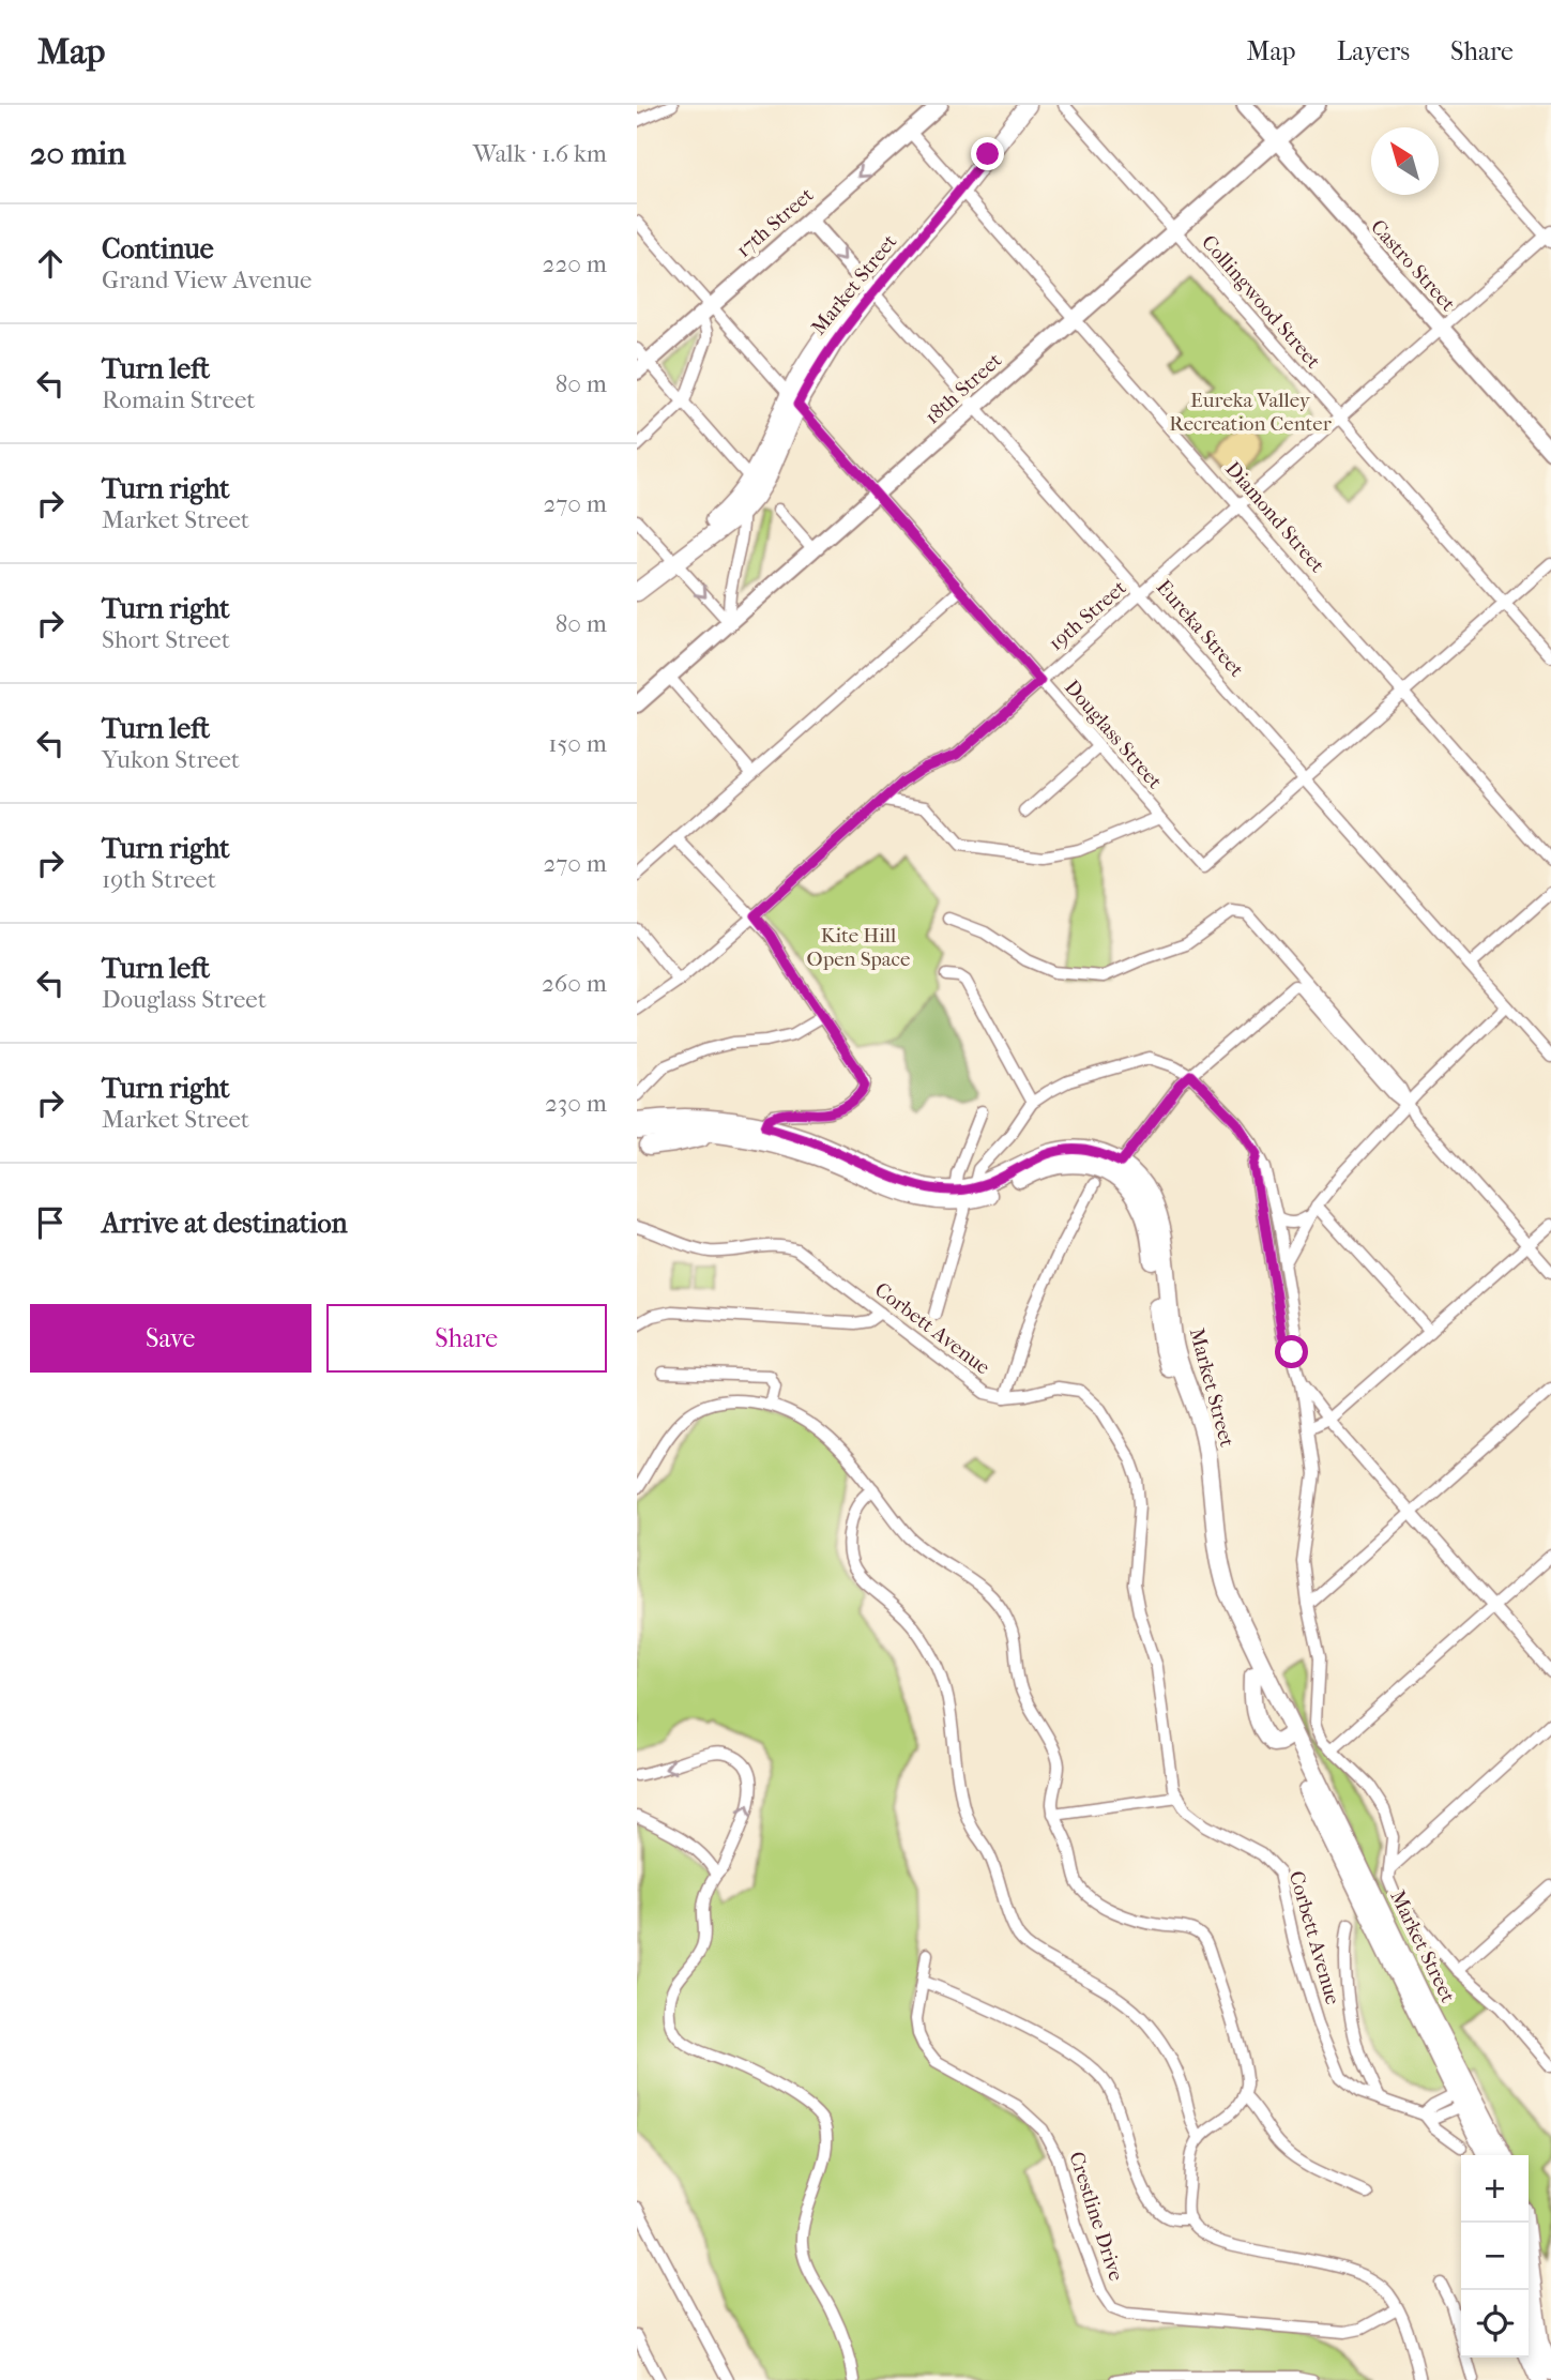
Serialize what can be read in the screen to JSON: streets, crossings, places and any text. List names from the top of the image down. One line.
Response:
{"streets":{"main road":["Market Street"],"street":["17th Street","Castro Street","Collingwood Street","18th Street","Diamond Street","19th Street","Eureka Street","Douglass Street","Corbett Avenue","Crestline Drive"]},"crossings":[["17th Street","Diamond Street"],["17th Street","Eureka Street"],["17th Street","Douglass Street"],["Castro Street","18th Street"],["Castro Street","19th Street"],["Market Street","Diamond Street"],["Market Street","Eureka Street"],["Market Street","Douglass Street"],["Collingwood Street","18th Street"],["Collingwood Street","19th Street"],["18th Street","Diamond Street"],["18th Street","Eureka Street"],["18th Street","Douglass Street"],["Diamond Street","19th Street"],["19th Street","Eureka Street"],["19th Street","Douglass Street"],["Eureka Street","Douglass Street"]],"parks":["Eureka Valley Recreation Center","Kite Hill Open Space"],"north":"top left","page":{"header":"Map","nav":["Map","Layers","Share"],"heading":["20 min","Walk · 1.6 km"],"list":[["Continue","Grand View Avenue","220 m"],["Turn left","Romain Street","80 m"],["Turn right","Market Street","270 m"],["Turn right","Short Street","80 m"],["Turn left","Yukon Street","150 m"],["Turn right","19th Street","270 m"],["Turn left","Douglass Street","260 m"],["Turn right","Market Street","230 m"],"Arrive at destination"],"buttons":["Save","Share"],"map_buttons":["+","−"]}}
